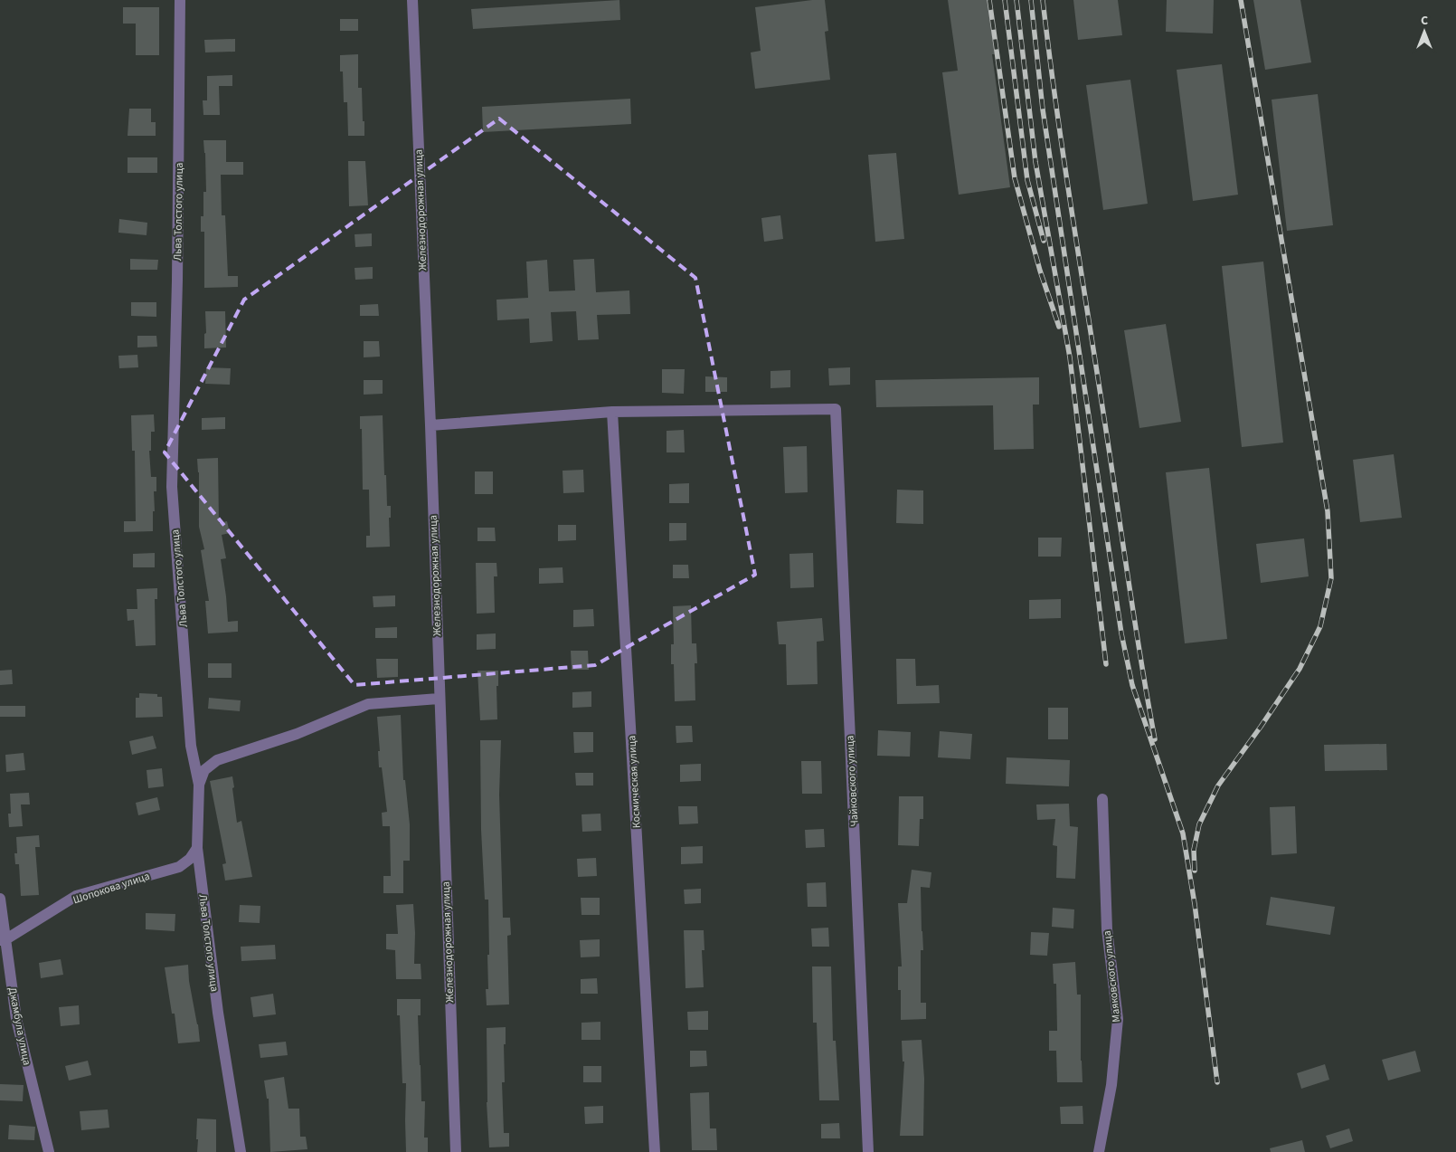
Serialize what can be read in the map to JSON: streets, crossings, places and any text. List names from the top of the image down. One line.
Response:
{"streets":{"street":["Железнодорожная улица","Льва Толстого улица","Чайковского улица","Космическая улица","Шопокова улица","Маяковского улица","Джамбула улица"]},"crossings":[["Льва Толстого улица","Шопокова улица"],["Чайковского улица","Космическая улица"],["Шопокова улица","Джамбула улица"]],"north":"top"}
